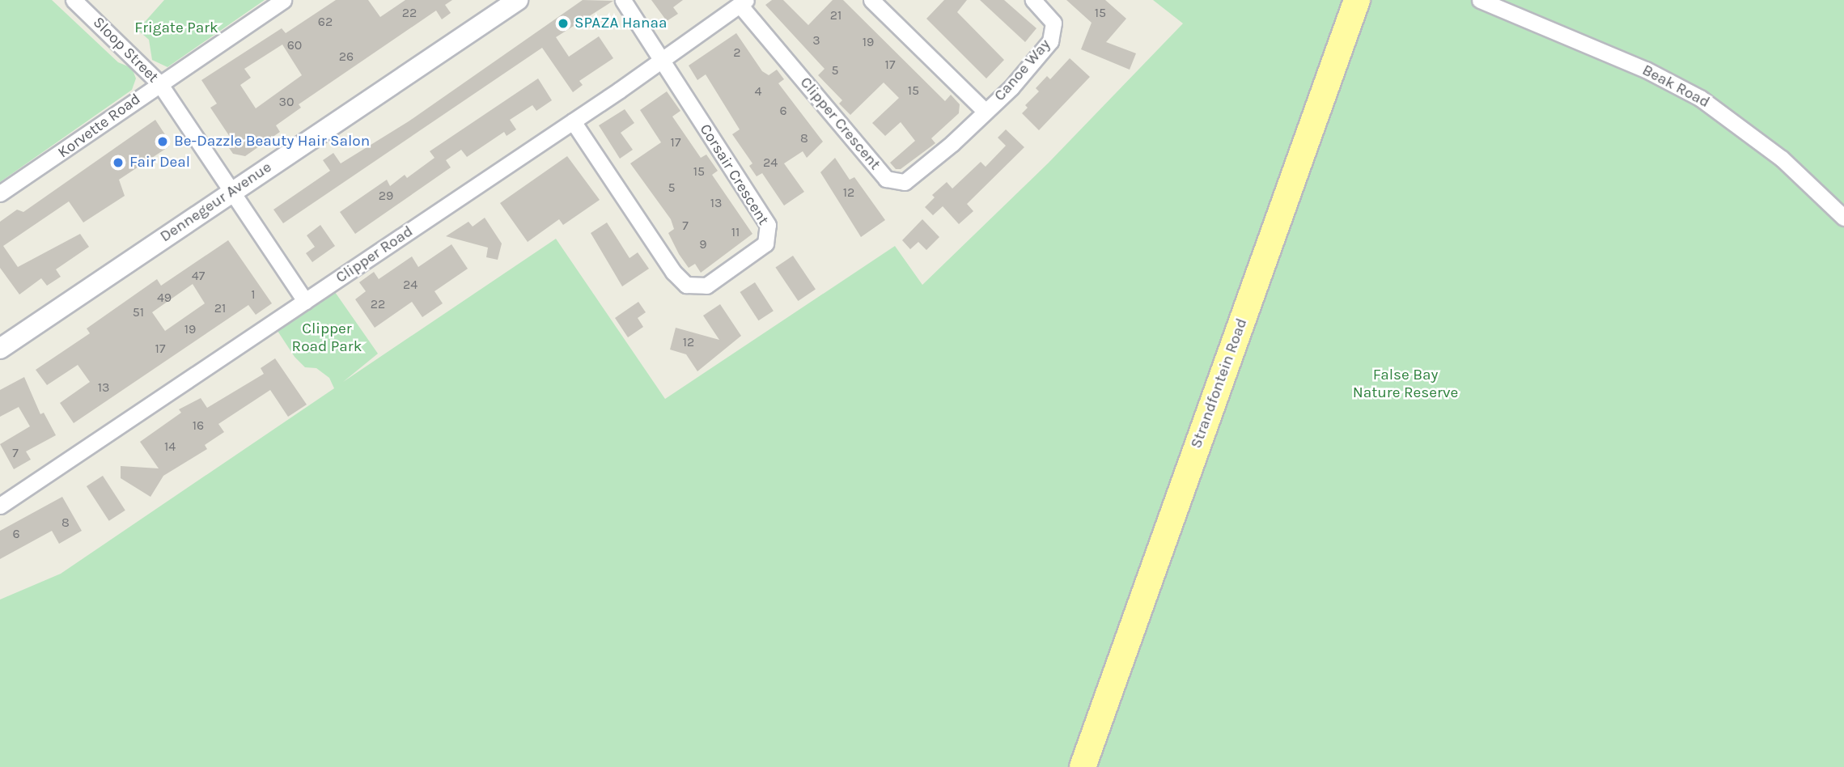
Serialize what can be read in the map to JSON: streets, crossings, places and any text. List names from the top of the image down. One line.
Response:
{"streets":{"main road":["Strandfontein Road"],"street":["Sloop Street","Canoe Way","Beak Road","Clipper Crescent","Korvette Road","Corsair Crescent","Dennegeur Avenue","Clipper Road"]},"crossings":[["Sloop Street","Korvette Road"],["Sloop Street","Dennegeur Avenue"],["Sloop Street","Clipper Road"],["Canoe Way","Clipper Crescent"],["Clipper Crescent","Clipper Road"],["Corsair Crescent","Clipper Road"]],"parks":["Frigate Park","Clipper Road Park","False Bay Nature Reserve"],"places":["SPAZA Hanaa","Be-Dazzle Beauty Hair Salon","Fair Deal"],"house_numbers":["22","15","21","62","3","19","60","2","26","17","5","15","4","30","6","8","17","24","15","5","12","29","13","7","11","9","47","24","1","49","22","21","51","19","12","17","13","16","14","7","8","6"]}
